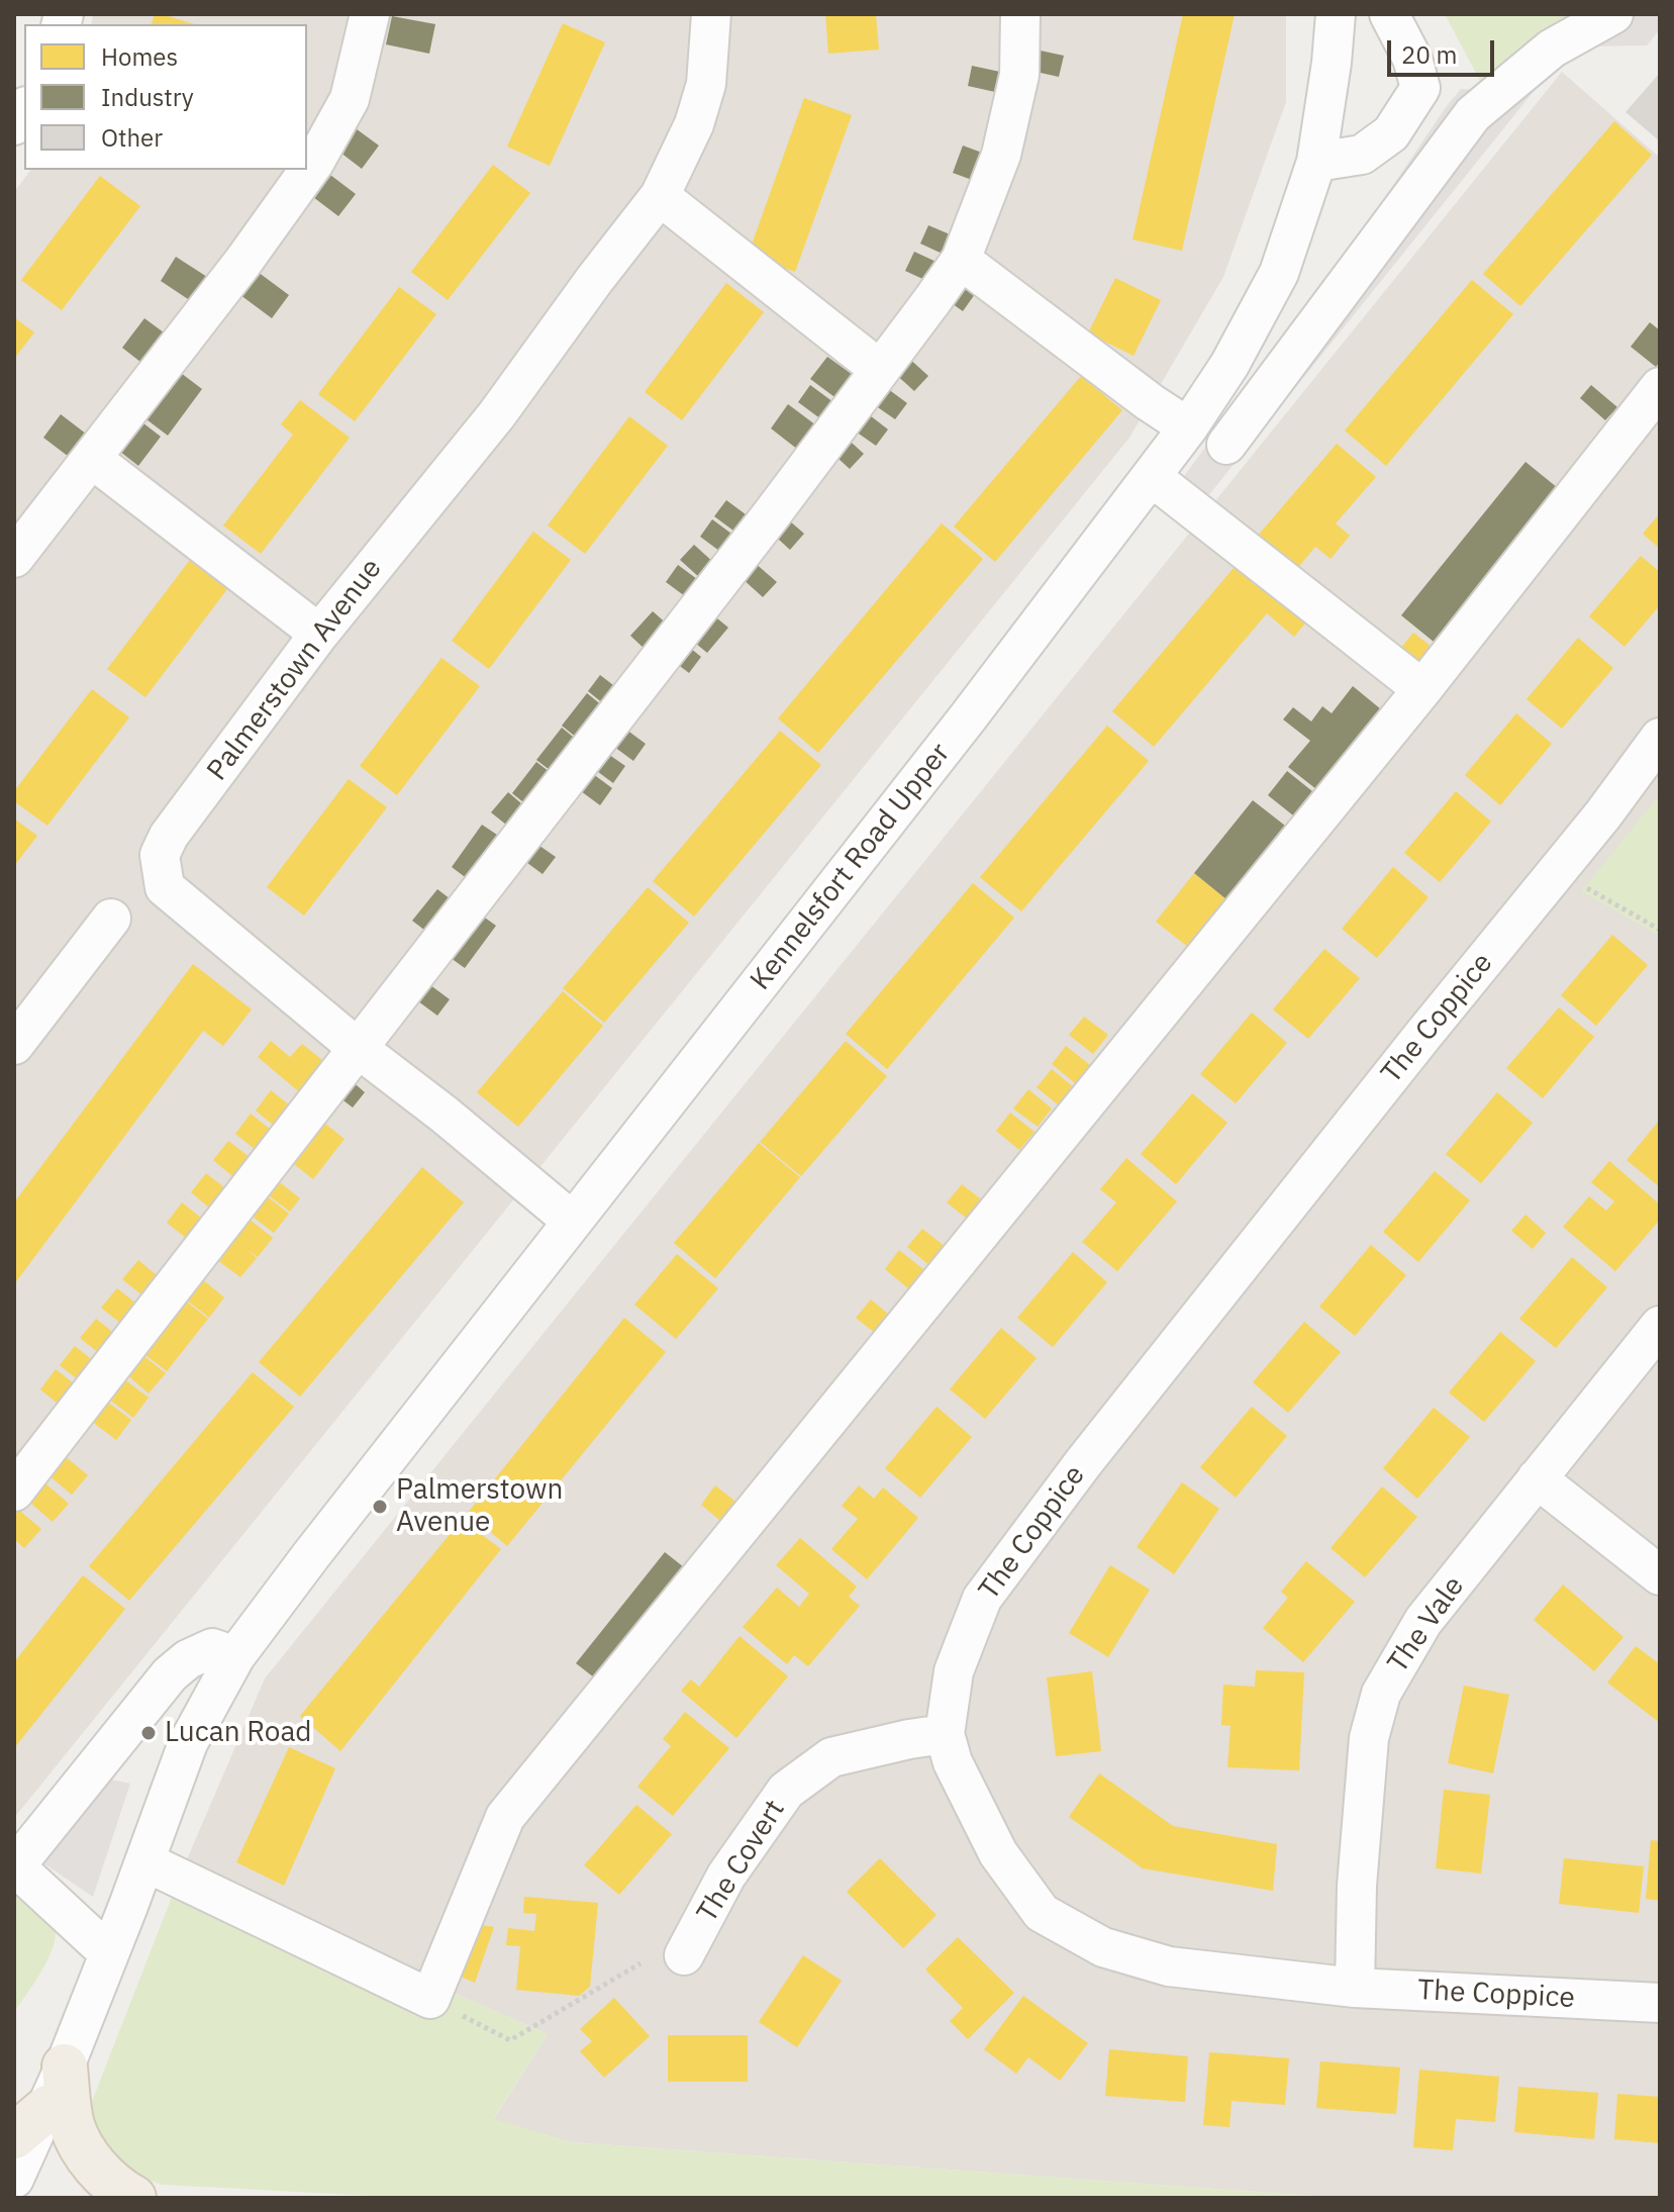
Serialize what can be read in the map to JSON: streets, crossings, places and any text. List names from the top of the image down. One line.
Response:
{"streets":{"street":["Palmerstown Avenue","Kennelsfort Road Upper","The Coppice","The Vale","The Covert"]},"crossings":[["Palmerstown Avenue","Kennelsfort Road Upper"],["The Coppice","The Vale"],["The Coppice","The Covert"]],"places":["Palmerstown Avenue","Lucan Road"],"legend":["Homes","Industry","Other"],"scale_bar":"20 m"}
